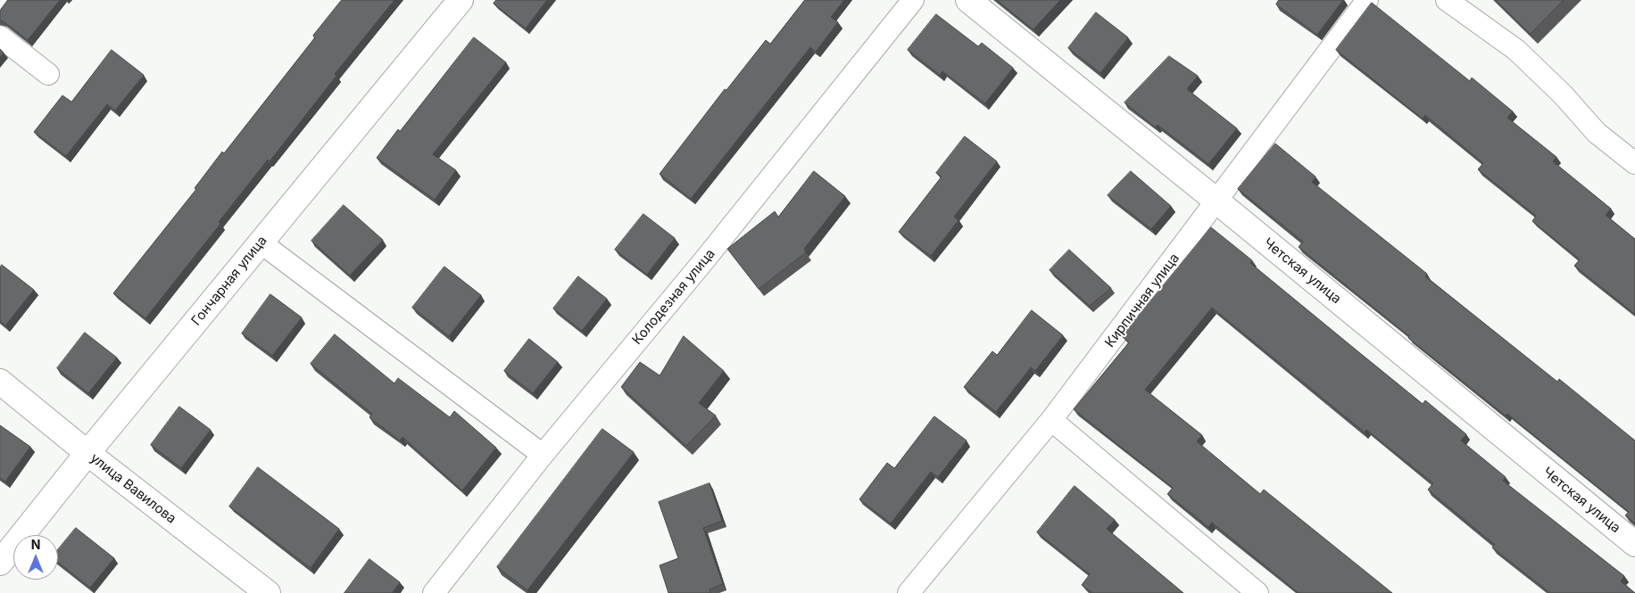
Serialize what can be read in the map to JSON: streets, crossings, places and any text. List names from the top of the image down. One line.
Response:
{"streets":{"street":["Четская улица","Гончарная улица","Колодезная улица","Кирпичная улица","улица Вавилова"]},"crossings":[["Четская улица","Кирпичная улица"],["Гончарная улица","улица Вавилова"]],"north":"top"}
